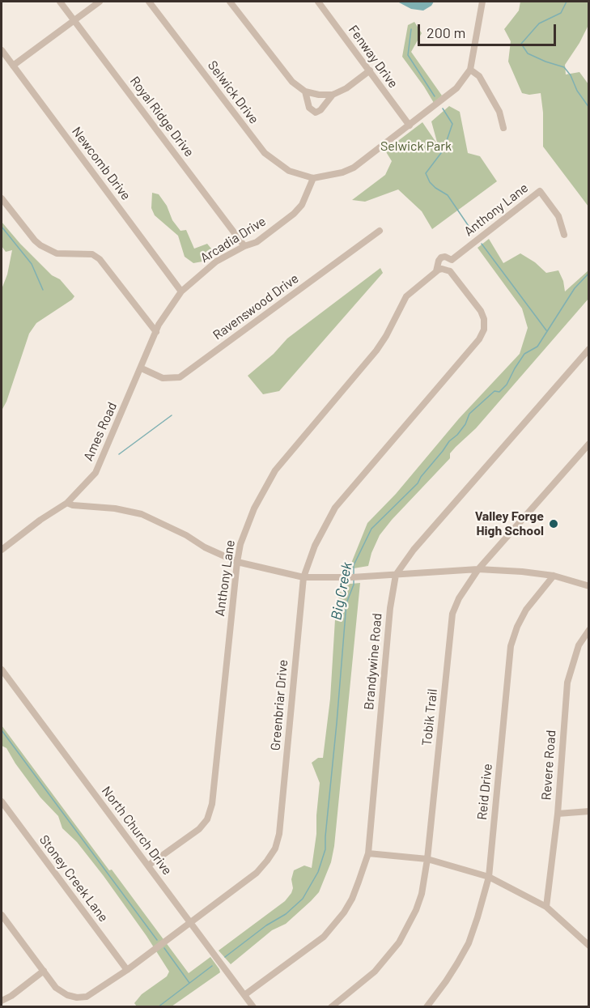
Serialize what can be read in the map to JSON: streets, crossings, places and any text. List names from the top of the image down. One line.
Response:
{"streets":{"street":["Fenway Drive","Selwick Drive","Royal Ridge Drive","Newcomb Drive","Anthony Lane","Arcadia Drive","Ravenswood Drive","Ames Road","Brandywine Road","Greenbriar Drive","Tobik Trail","Revere Road","Reid Drive","North Church Drive","Stoney Creek Lane"]},"crossings":[["Selwick Drive","Arcadia Drive"],["Royal Ridge Drive","Arcadia Drive"],["Newcomb Drive","Arcadia Drive"],["Newcomb Drive","Ames Road"],["Anthony Lane","North Church Drive"],["Arcadia Drive","Ames Road"],["Ravenswood Drive","Ames Road"],["Brandywine Road","North Church Drive"],["Greenbriar Drive","North Church Drive"],["Greenbriar Drive","Stoney Creek Lane"]],"water":["Big Creek"],"parks":["Selwick Park"],"places":["Valley Forge High School"],"scale_bar":"200 m"}
